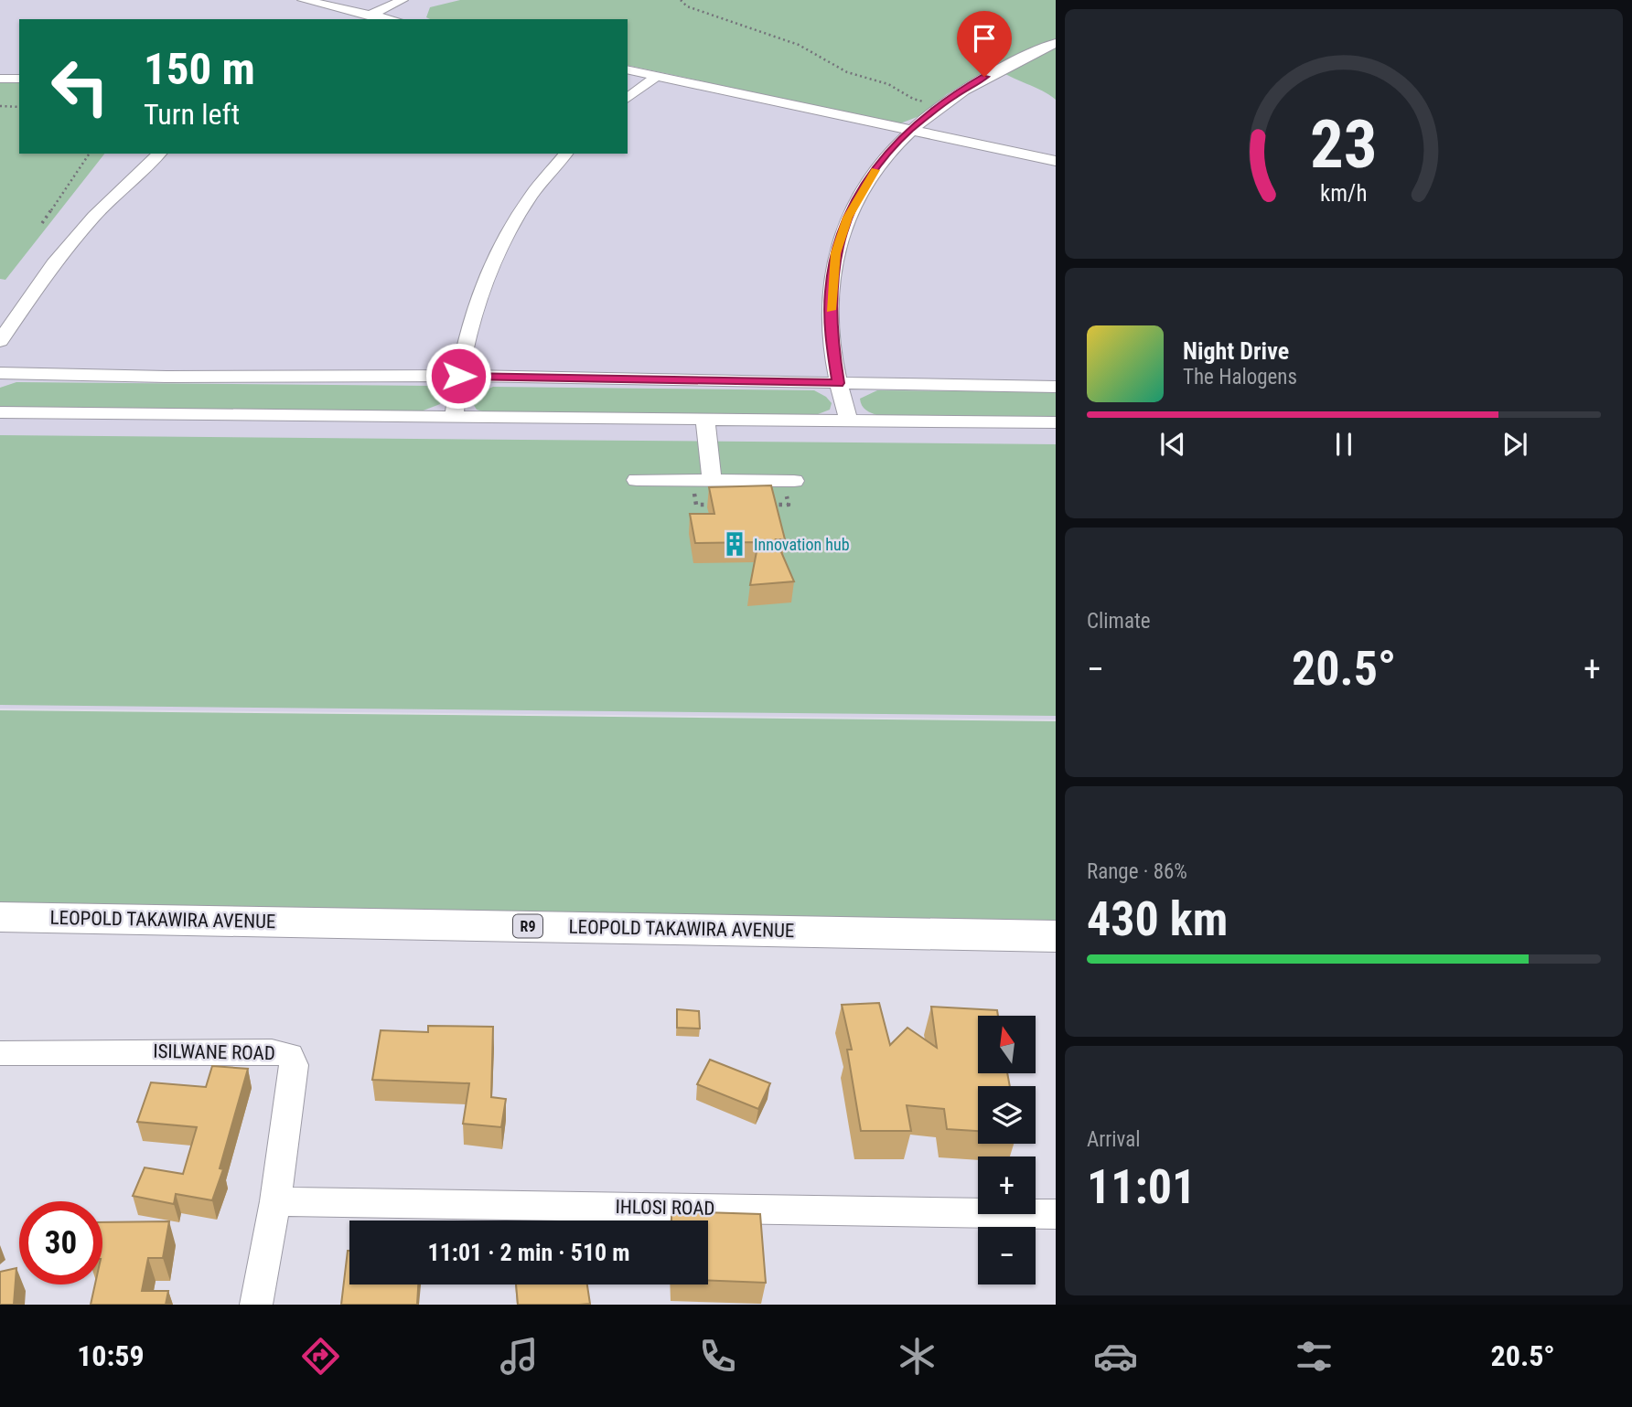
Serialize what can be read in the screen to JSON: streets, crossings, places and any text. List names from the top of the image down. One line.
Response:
{"streets":{"highway":["LEOPOLD TAKAWIRA AVENUE","R9"],"street":["ISILWANE ROAD","IHLOSI ROAD"]},"crossings":[["ISILWANE ROAD","IHLOSI ROAD"]],"places":{"building":["Innovation hub"]},"north":"top","page":{"turn":["150 m","Turn left"],"song":["Night Drive","The Halogens"],"tile":["Climate",["Range · 86%","430 km"],["Arrival","11:01"]],"heat":["−","20.5°","+"],"map_buttons":["+","−"],"limit":"30","trip":"11:01 · 2 min · 510 m","tabs":["10:59","20.5°"],"gauge":["23","km/h"]}}
